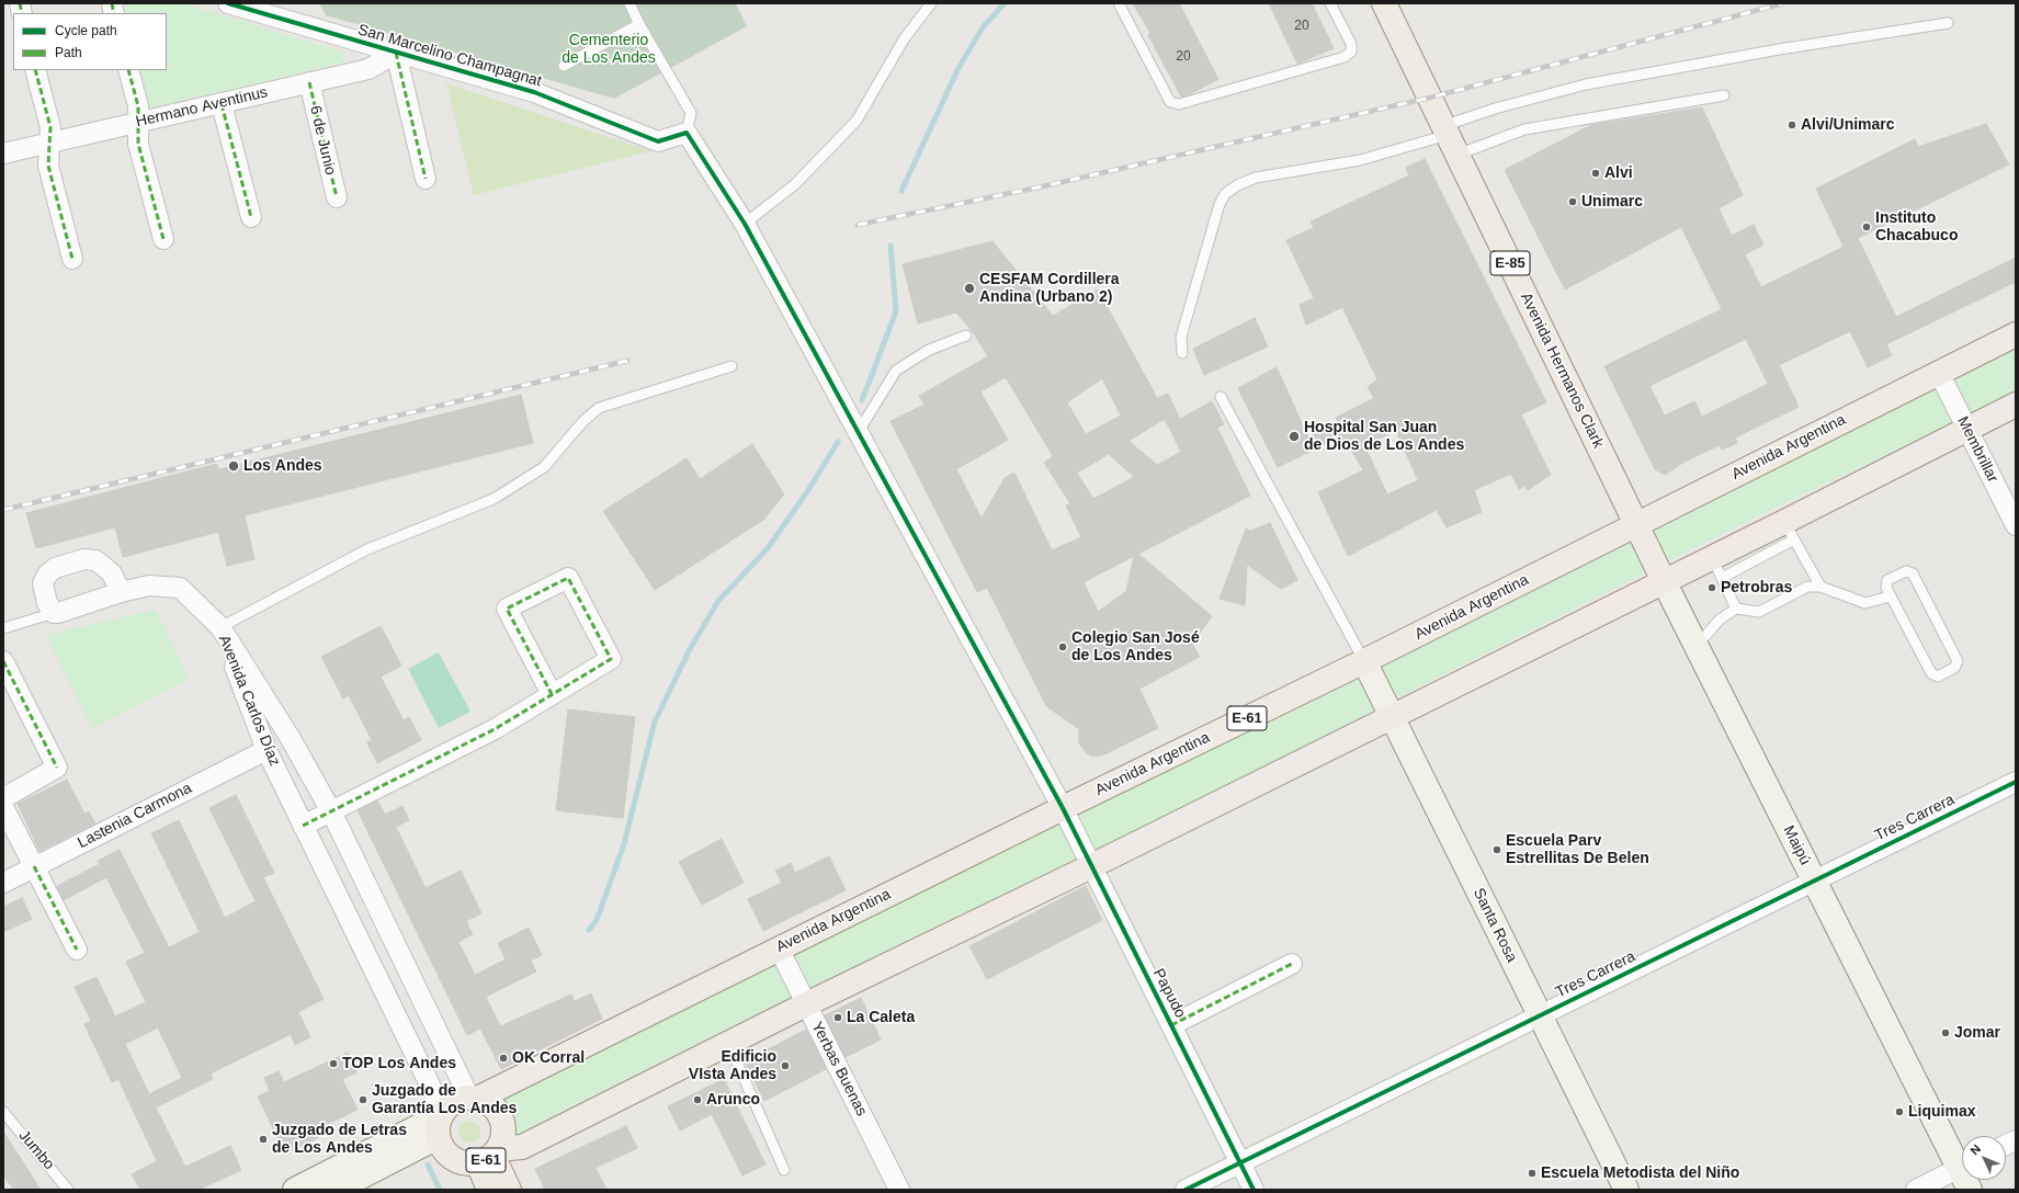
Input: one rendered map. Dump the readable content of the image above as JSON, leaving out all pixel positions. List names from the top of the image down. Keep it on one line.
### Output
{"streets":{"main road":["E-85","Avenida Hermanos Clark","Avenida Argentina","E-61","Maipú","Santa Rosa"],"street":["San Marcelino Champagnat","Hermano Aventinus","6 de Junio","Membrillar","Avenida Carlos Díaz","Lastenia Carmona","Tres Carrera","Papudo","Yerbas Buenas"],"lane":["Jumbo"]},"crossings":[["San Marcelino Champagnat","Hermano Aventinus"],["San Marcelino Champagnat","Papudo"],["Hermano Aventinus","6 de Junio"],["Avenida Hermanos Clark","Avenida Argentina"],["Avenida Hermanos Clark","Maipú"],["Avenida Argentina","Membrillar"],["Avenida Argentina","Avenida Carlos Díaz"],["Avenida Argentina","E-61"],["Avenida Argentina","Maipú"],["Avenida Argentina","Santa Rosa"],["Avenida Argentina","Papudo"],["Avenida Argentina","Yerbas Buenas"],["Membrillar","E-61"],["Avenida Carlos Díaz","E-61"],["Avenida Carlos Díaz","Lastenia Carmona"],["E-61","Maipú"],["E-61","Santa Rosa"],["E-61","Papudo"],["E-61","Yerbas Buenas"],["Tres Carrera","Maipú"],["Tres Carrera","Santa Rosa"],["Tres Carrera","Papudo"]],"parks":["Cementerio de Los Andes"],"places":["Alvi/Unimarc","Alvi","Unimarc","Instituto Chacabuco","CESFAM Cordillera Andina (Urbano 2)","Hospital San Juan de Dios de Los Andes","Los Andes","Petrobras","Colegio San José de Los Andes","Escuela Parv Estrellitas De Belen","La Caleta","Jomar","OK Corral","TOP Los Andes","Edificio VIsta Andes","Juzgado de Garantía Los Andes","Arunco","Liquimax","Juzgado de Letras de Los Andes","Escuela Metodista del Niño"],"house_numbers":["20","20"],"legend":["Cycle path","Path"],"north":"top left"}
